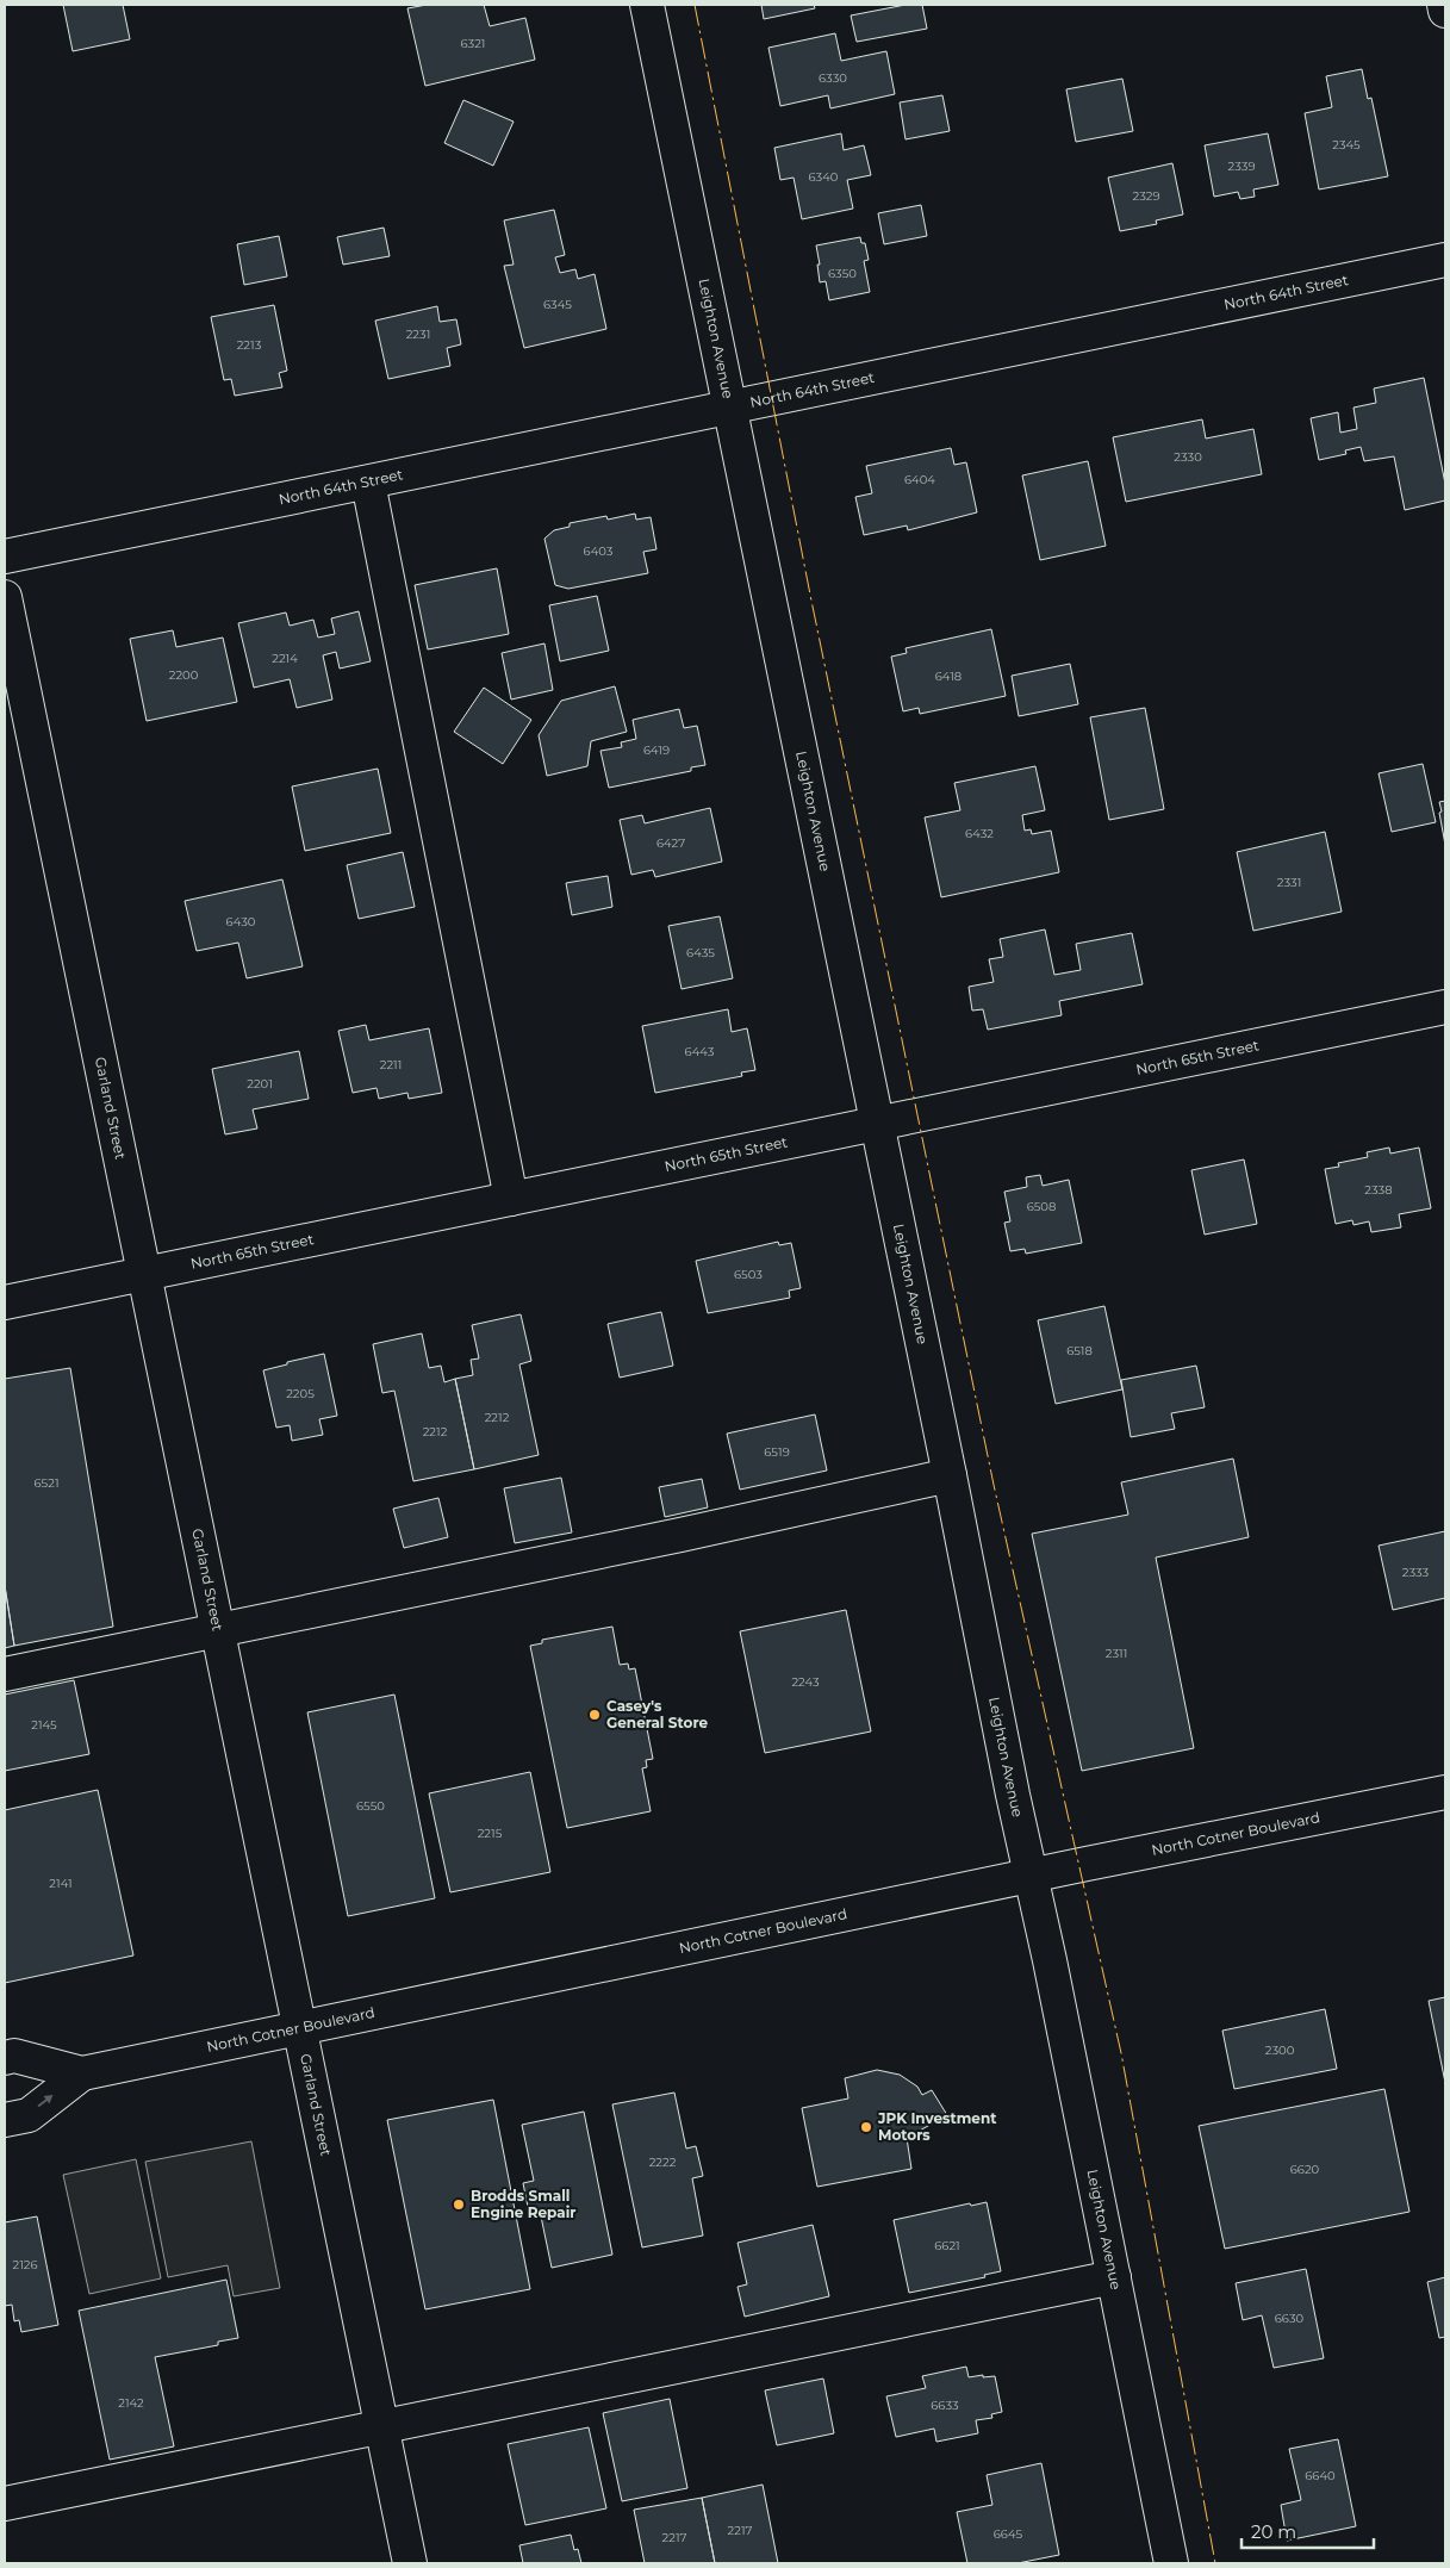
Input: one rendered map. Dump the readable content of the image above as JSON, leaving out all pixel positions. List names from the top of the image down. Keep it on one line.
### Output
{"streets":{"street":["North 64th Street","Leighton Avenue","North 65th Street","Garland Street","North Cotner Boulevard"]},"crossings":[["North 64th Street","Leighton Avenue"],["Leighton Avenue","North 65th Street"],["Leighton Avenue","North Cotner Boulevard"],["North 65th Street","Garland Street"],["Garland Street","North Cotner Boulevard"]],"places":["Casey's General Store","JPK Investment Motors","Brodds Small Engine Repair"],"house_numbers":["6321","6330","2345","2339","6340","2329","6350","6345","2231","2213","2330","6404","6403","2214","2200","6418","6419","6432","6427","2331","6430","6435","6443","2211","2201","2338","6508","6503","6518","2205","2212","2212","6519","6521","2333","2311","2243","2145","6550","2215","2141","2300","2222","6620","6621","2126","6630","2142","6633","6640","2217","6645","2217"],"scale_bar":"20 m"}
